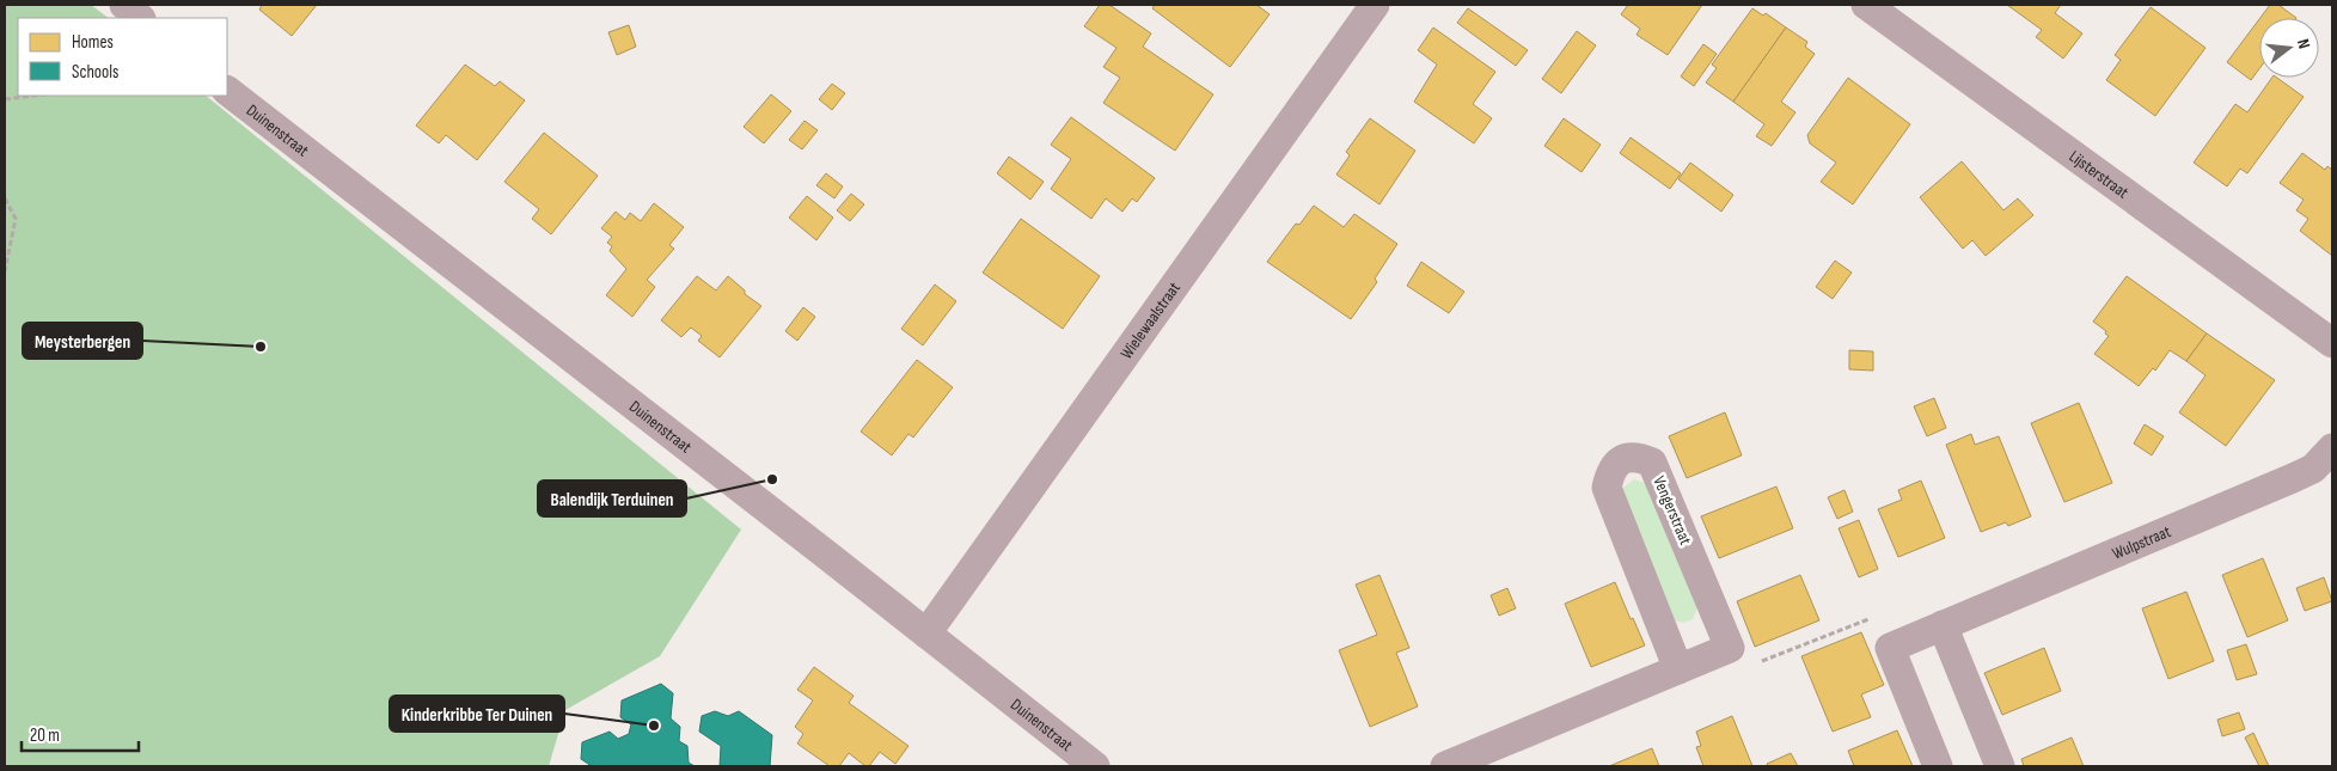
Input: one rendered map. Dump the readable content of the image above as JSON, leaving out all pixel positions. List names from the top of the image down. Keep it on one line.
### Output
{"streets":{"street":["Duinenstraat","Lijsterstraat","Wielewaalstraat","Vengerstraat","Wulpstraat"]},"crossings":[["Duinenstraat","Wielewaalstraat"]],"places":["Meysterbergen","Balendijk Terduinen","Kinderkribbe Ter Duinen"],"legend":["Homes","Schools"],"scale_bar":"20 m","north":"right"}
